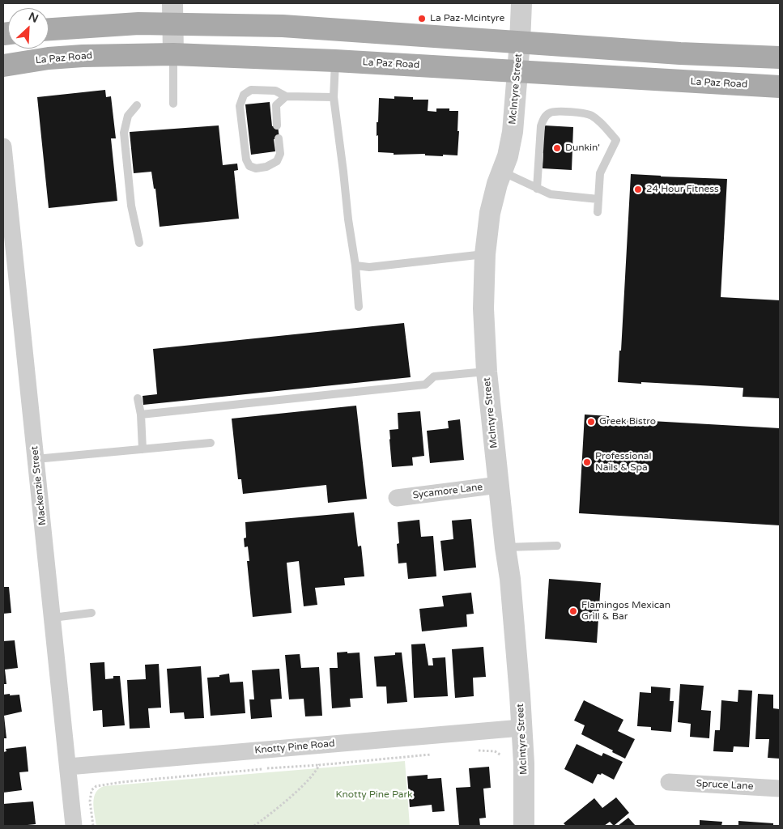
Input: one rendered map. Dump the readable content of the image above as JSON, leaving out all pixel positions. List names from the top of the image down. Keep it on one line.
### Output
{"streets":{"main road":["La Paz Road"],"street":["McIntyre Street","Mackenzie Street","Sycamore Lane","Knotty Pine Road","Spruce Lane"]},"crossings":[["La Paz Road","McIntyre Street"],["McIntyre Street","Sycamore Lane"],["McIntyre Street","Knotty Pine Road"],["Mackenzie Street","Knotty Pine Road"]],"parks":["Knotty Pine Park"],"places":["La Paz-Mcintyre","Dunkin'","24 Hour Fitness","Greek Bistro","Professional Nails & Spa","Flamingos Mexican Grill & Bar"],"north":"top right"}
